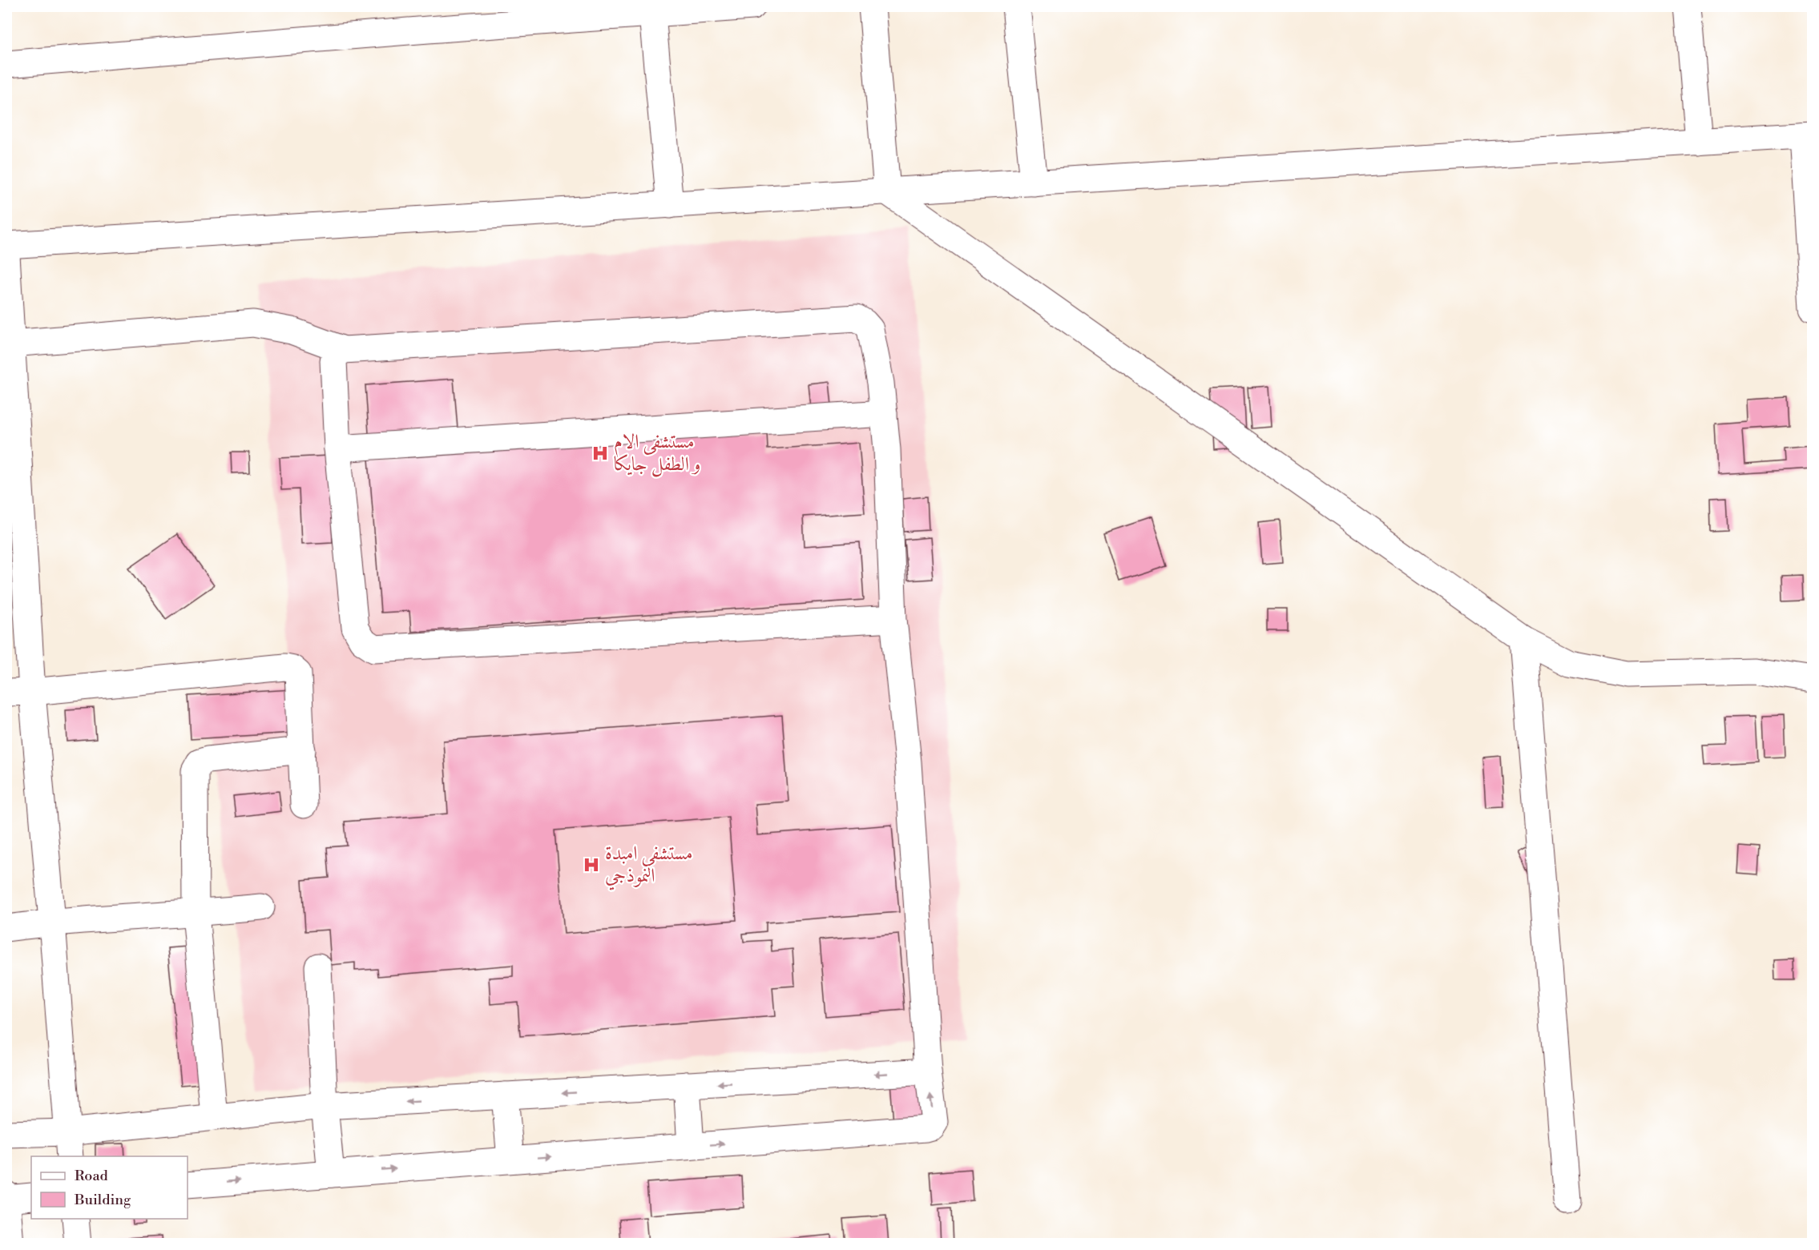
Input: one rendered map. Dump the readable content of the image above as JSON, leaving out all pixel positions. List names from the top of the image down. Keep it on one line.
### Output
{"places":{"hospital":["مستشفى الام و الطفل جايكا","مستشفى امبدة النموذجي"]},"legend":["Road","Building"]}
